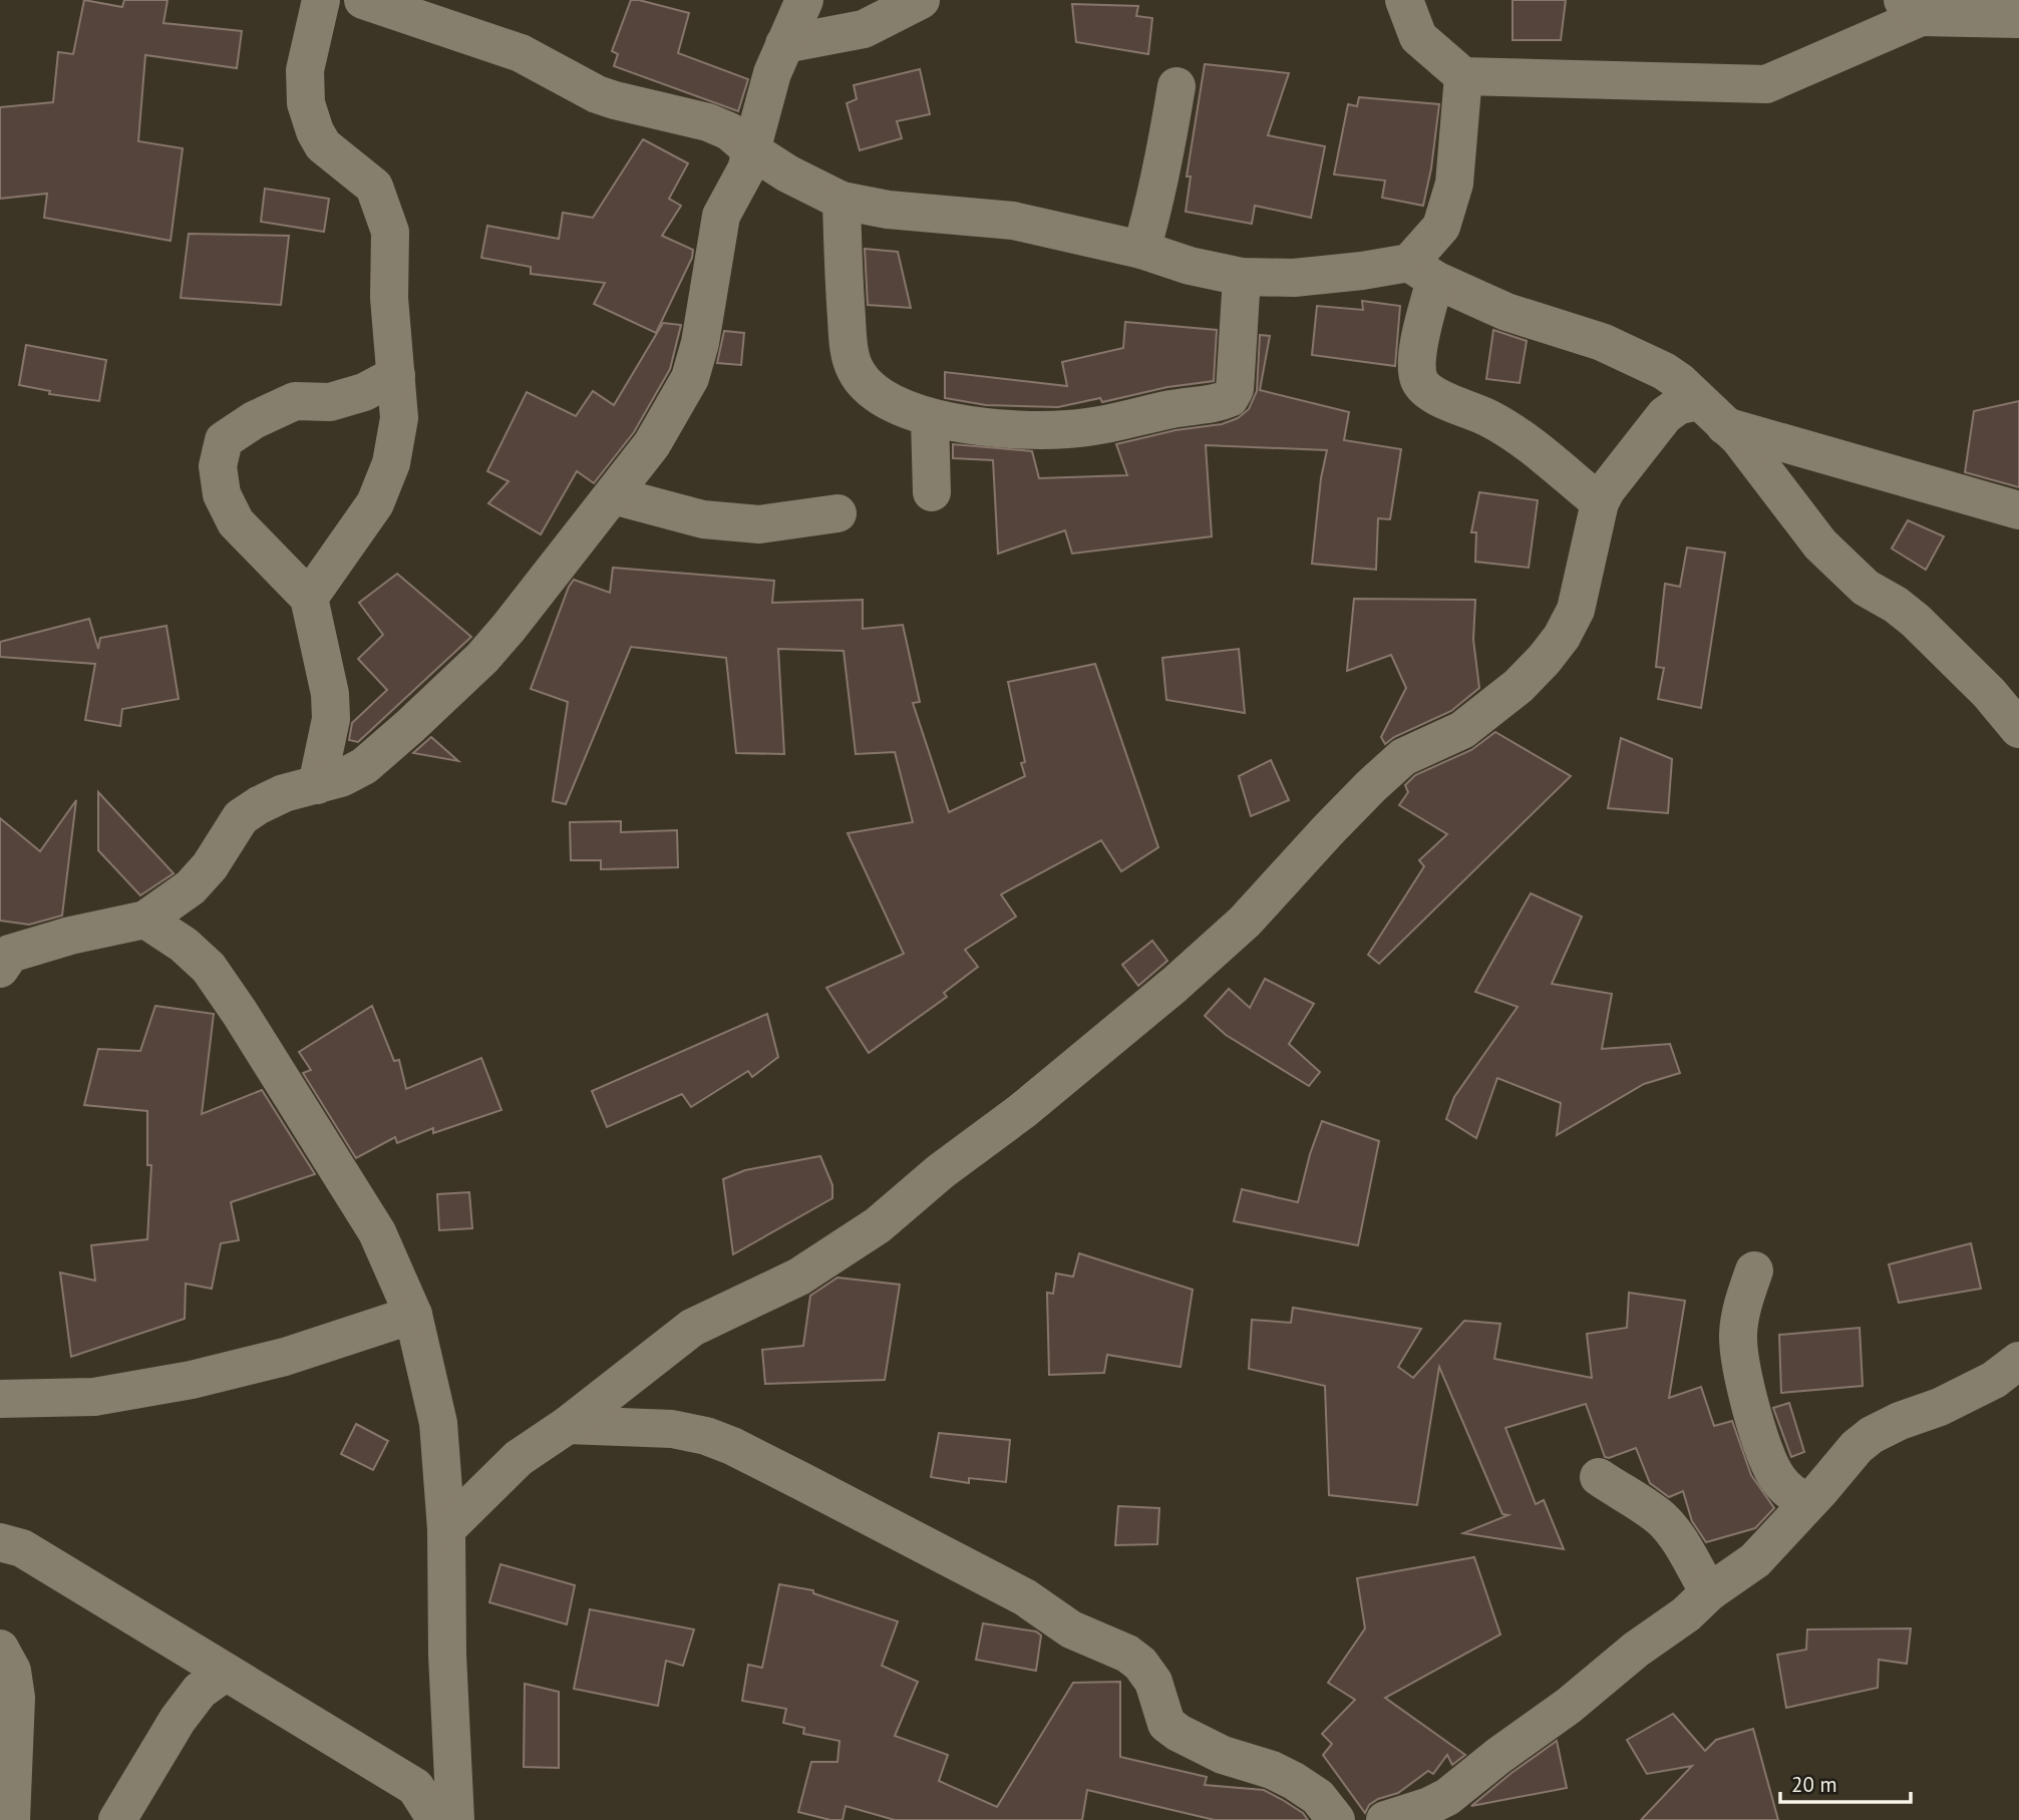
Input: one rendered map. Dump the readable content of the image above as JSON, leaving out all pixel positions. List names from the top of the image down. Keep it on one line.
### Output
{"scale_bar":"20 m"}
